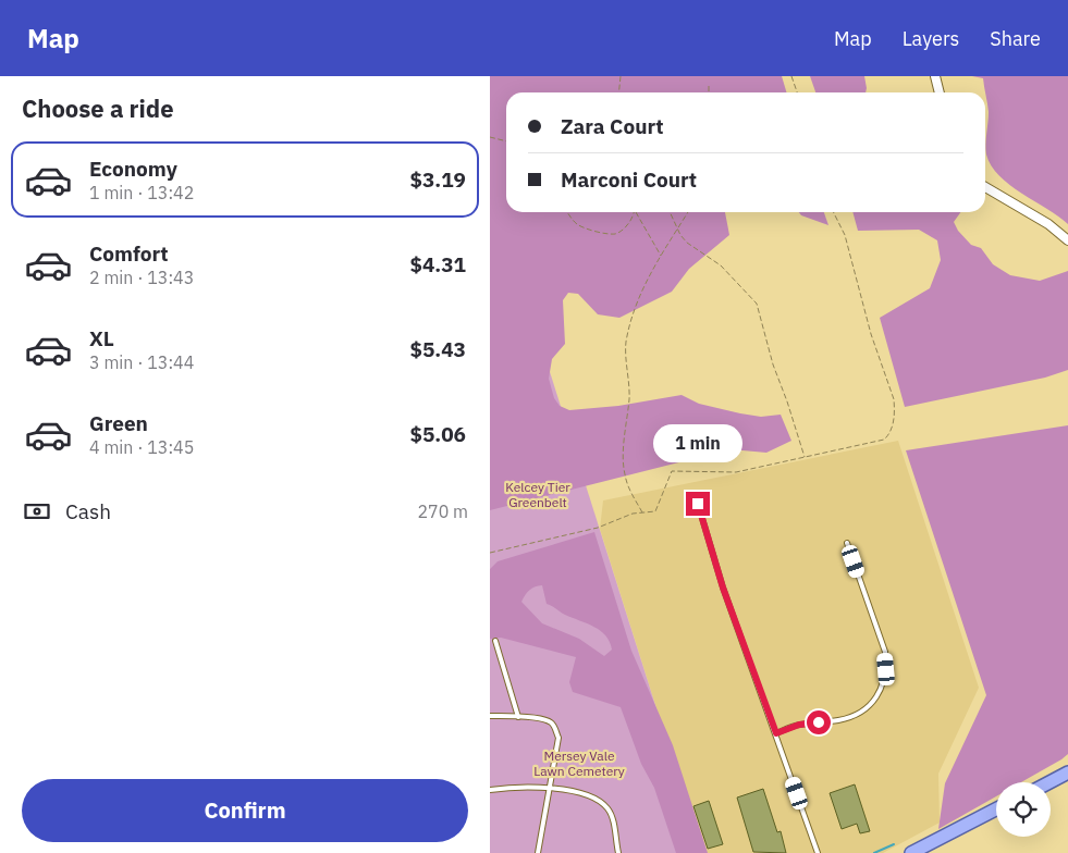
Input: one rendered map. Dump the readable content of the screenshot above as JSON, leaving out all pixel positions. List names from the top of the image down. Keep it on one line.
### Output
{"parks":["Kelcey Tier Greenbelt","Mersey Vale Lawn Cemetery"],"page":{"header":"Map","nav":["Map","Layers","Share"],"heading":"Choose a ride","banner":["Zara Court","Marconi Court"],"list":[{"name":"Economy","note":"1 min · 13:42","value":"$3.19"},{"name":"Comfort","note":"2 min · 13:43","value":"$4.31"},{"name":"XL","note":"3 min · 13:44","value":"$5.43"},{"name":"Green","note":"4 min · 13:45","value":"$5.06"}],"bubble":"1 min","pay":["Cash","270 m"],"buttons":"Confirm"}}
